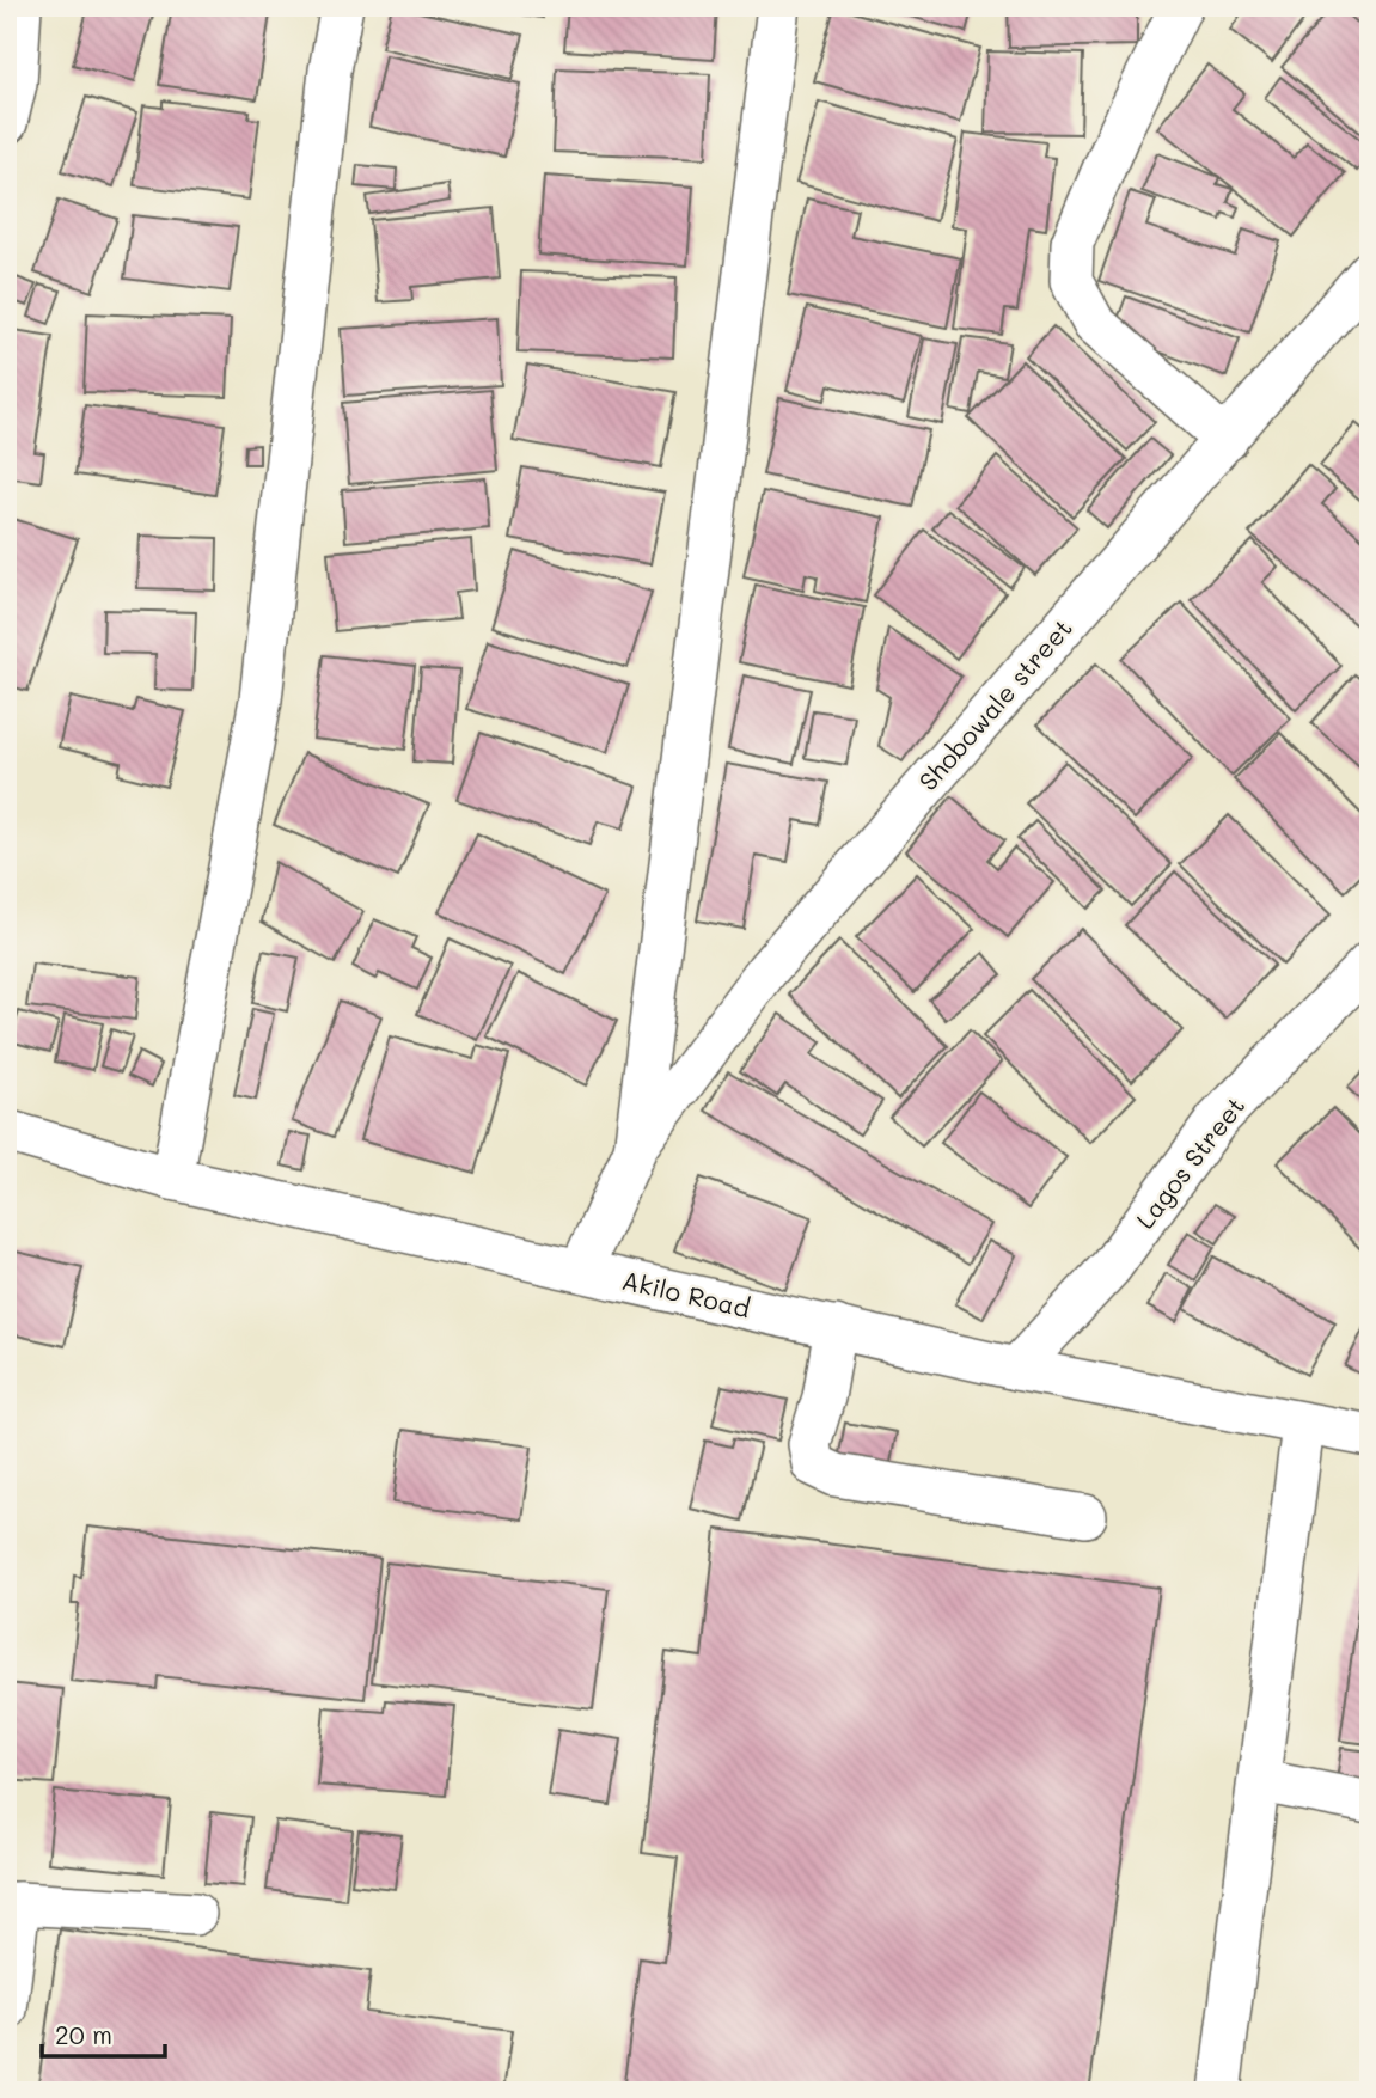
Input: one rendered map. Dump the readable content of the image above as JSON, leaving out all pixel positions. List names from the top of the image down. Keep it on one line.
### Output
{"streets":{"street":["Shobowale street","Lagos Street","Akilo Road"]},"crossings":[["Lagos Street","Akilo Road"]],"scale_bar":"20 m"}
